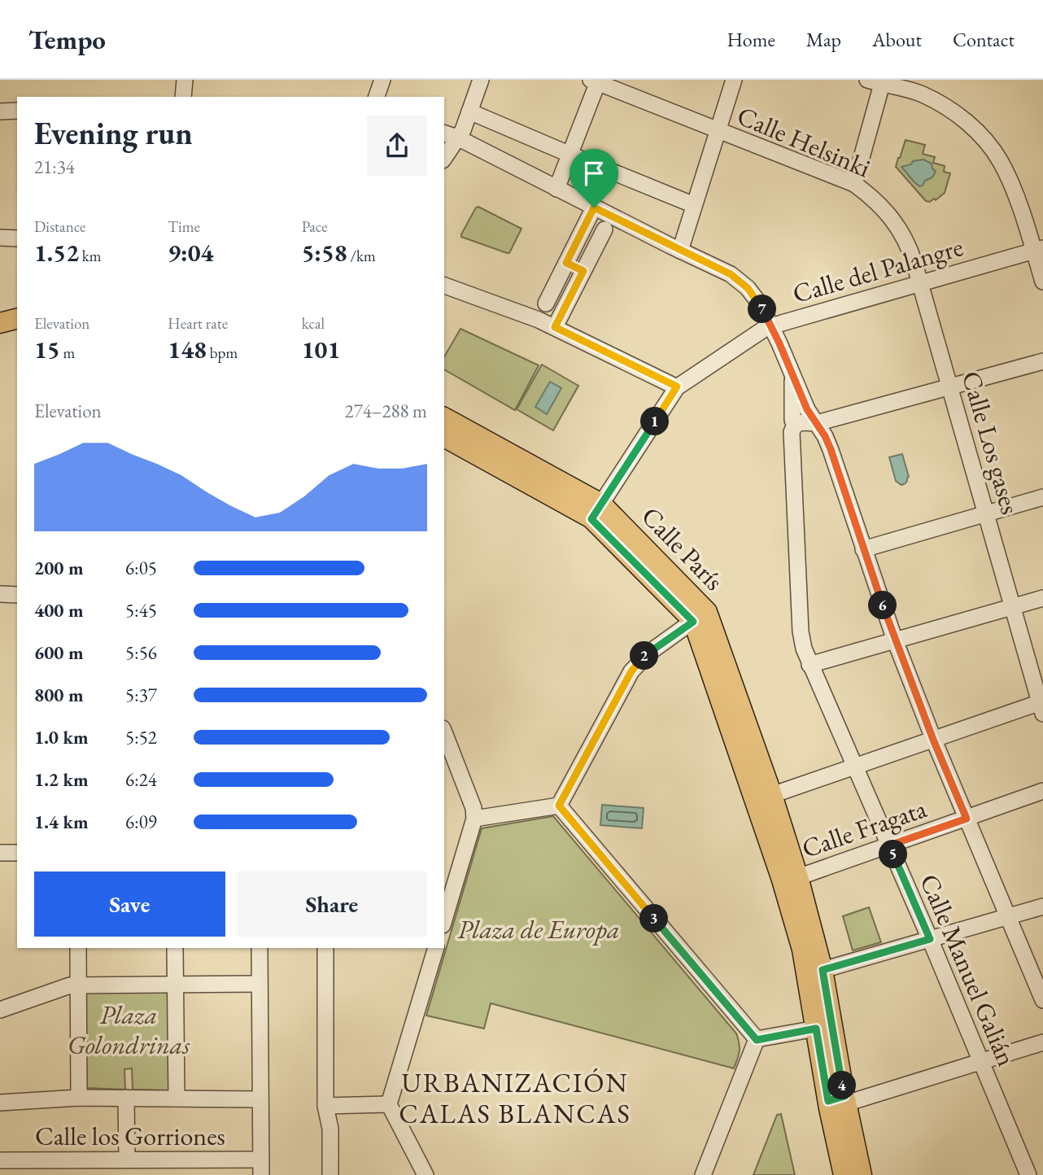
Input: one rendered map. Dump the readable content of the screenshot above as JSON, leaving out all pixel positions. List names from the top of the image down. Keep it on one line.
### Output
{"streets":{"main road":["Calle París"],"street":["Calle Helsinki","Calle del Palangre","Calle Los gases","Calle Fragata","Calle Manuel Galián","Calle los Gorriones"]},"crossings":[["Calle Helsinki","Calle del Palangre"],["Calle Helsinki","Calle Los gases"],["Calle del Palangre","Calle Los gases"],["Calle del Palangre","Calle París"],["Calle París","Calle Fragata"],["Calle Fragata","Calle Manuel Galián"]],"districts":["URBANIZACIÓN CALAS BLANCAS"],"parks":["Plaza de Europa","Plaza Golondrinas"],"page":{"header":"Tempo","nav":["Home","Map","About","Contact"],"heading":["Evening run","21:34"],"stats":[["Distance","1.52 km"],["Time","9:04"],["Pace","5:58 /km"],["Elevation","15 m"],["Heart rate","148 bpm"],["kcal","101"]],"pins":["7","1","6","2","5","3","4"],"chart":["Elevation","274–288 m"],"list":[{"name":"200 m","note":"6:05"},{"name":"400 m","note":"5:45"},{"name":"600 m","note":"5:56"},{"name":"800 m","note":"5:37"},{"name":"1.0 km","note":"5:52"},{"name":"1.2 km","note":"6:24"},{"name":"1.4 km","note":"6:09"}],"buttons":["Save","Share"]}}
